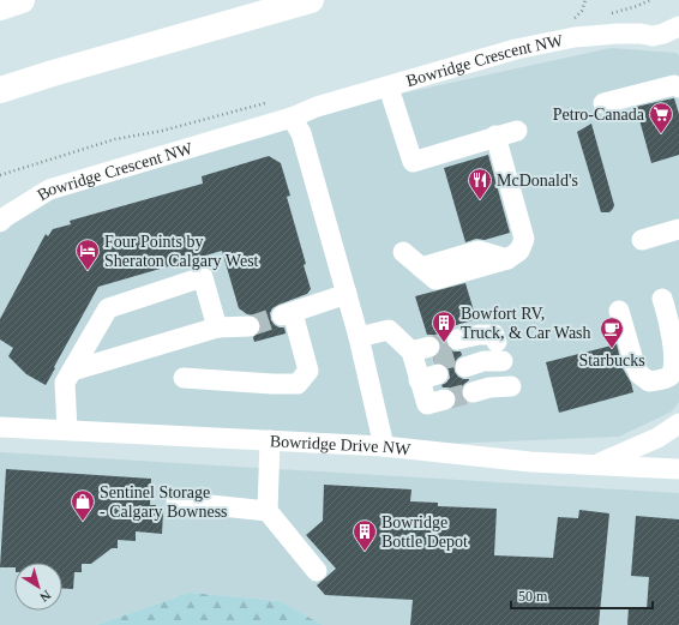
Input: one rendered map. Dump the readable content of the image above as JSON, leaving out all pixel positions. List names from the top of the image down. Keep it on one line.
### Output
{"streets":{"street":["Bowridge Crescent NW","Bowridge Drive NW"]},"places":{"supermarket":["Petro-Canada"],"restaurant":["McDonald's"],"hotel":["Four Points by Sheraton Calgary West"],"building":["Bowfort RV, Truck, & Car Wash","Bowridge Bottle Depot"],"cafe":["Starbucks"],"shop":["Sentinel Storage - Calgary Bowness"]},"scale_bar":"50 m","north":"bottom right"}
